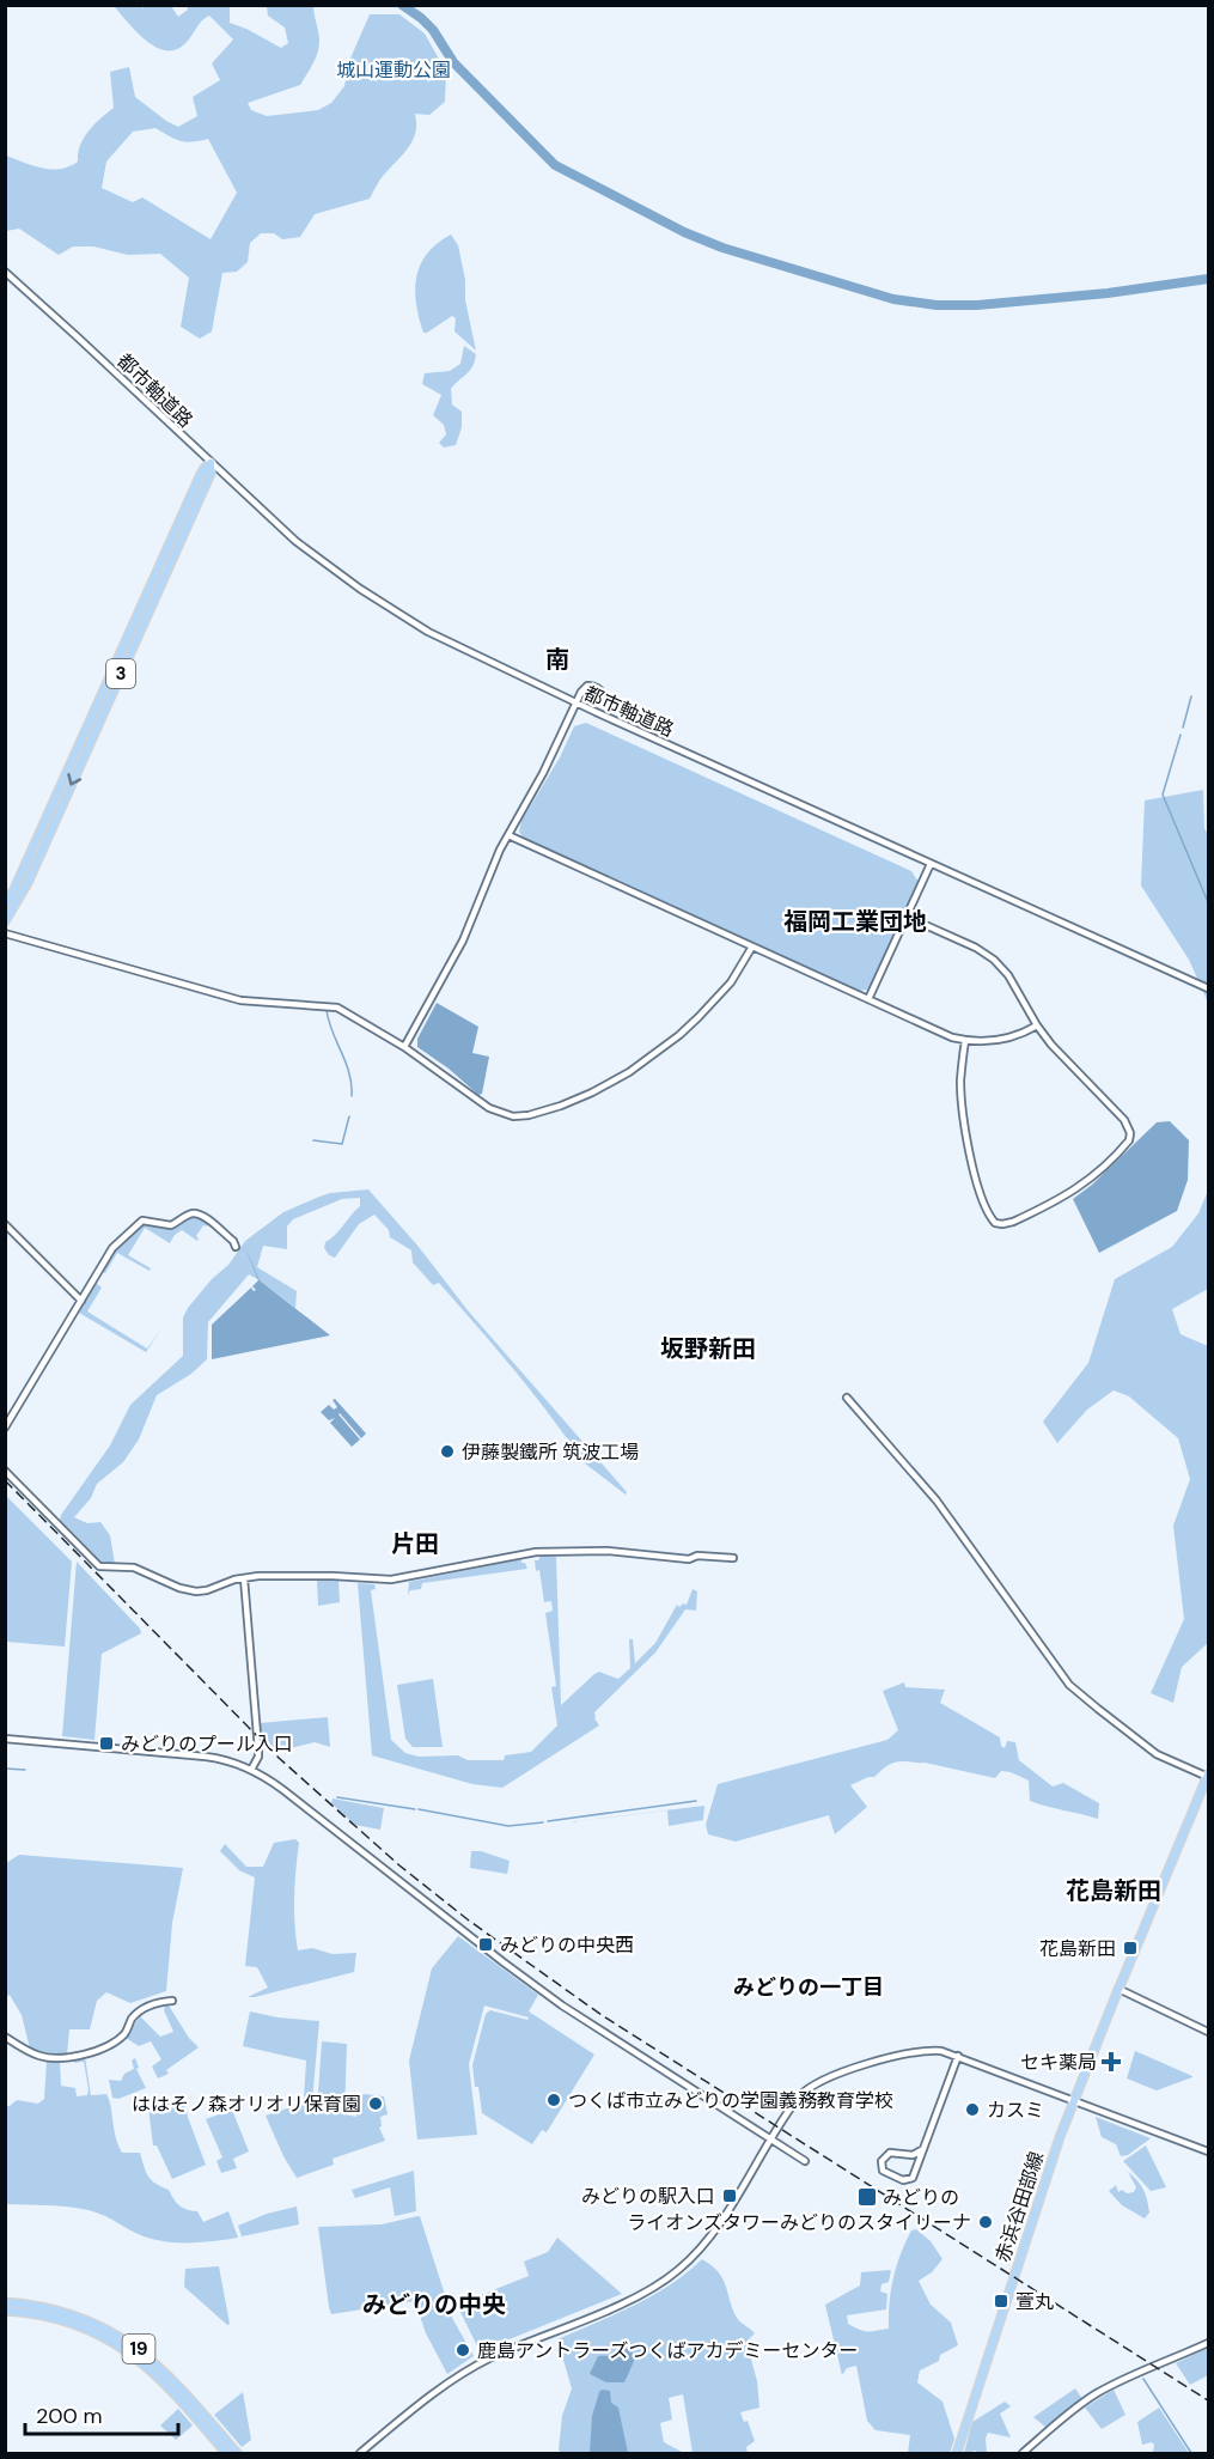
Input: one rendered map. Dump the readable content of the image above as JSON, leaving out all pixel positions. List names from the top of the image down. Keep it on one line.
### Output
{"streets":{"main road":["3","赤浜谷田部線","19"],"street":["都市軸道路"]},"crossings":[["都市軸道路","3"]],"districts":["南","福岡工業団地","坂野新田","片田","花島新田","みどりの一丁目","みどりの中央"],"parks":["城山運動公園"],"places":{"other":["伊藤製鐵所 筑波工場","つくば市立みどりの学園義務教育学校","ははそノ森オリオリ保育園","カスミ","ライオンズタワーみどりのスタイリーナ","鹿島アントラーズつくばアカデミーセンター"],"transit":["みどりのプール入口","みどりの中央西","花島新田","みどりの駅入口","みどりの","萱丸"],"health":["セキ薬局"]},"scale_bar":"200 m"}
